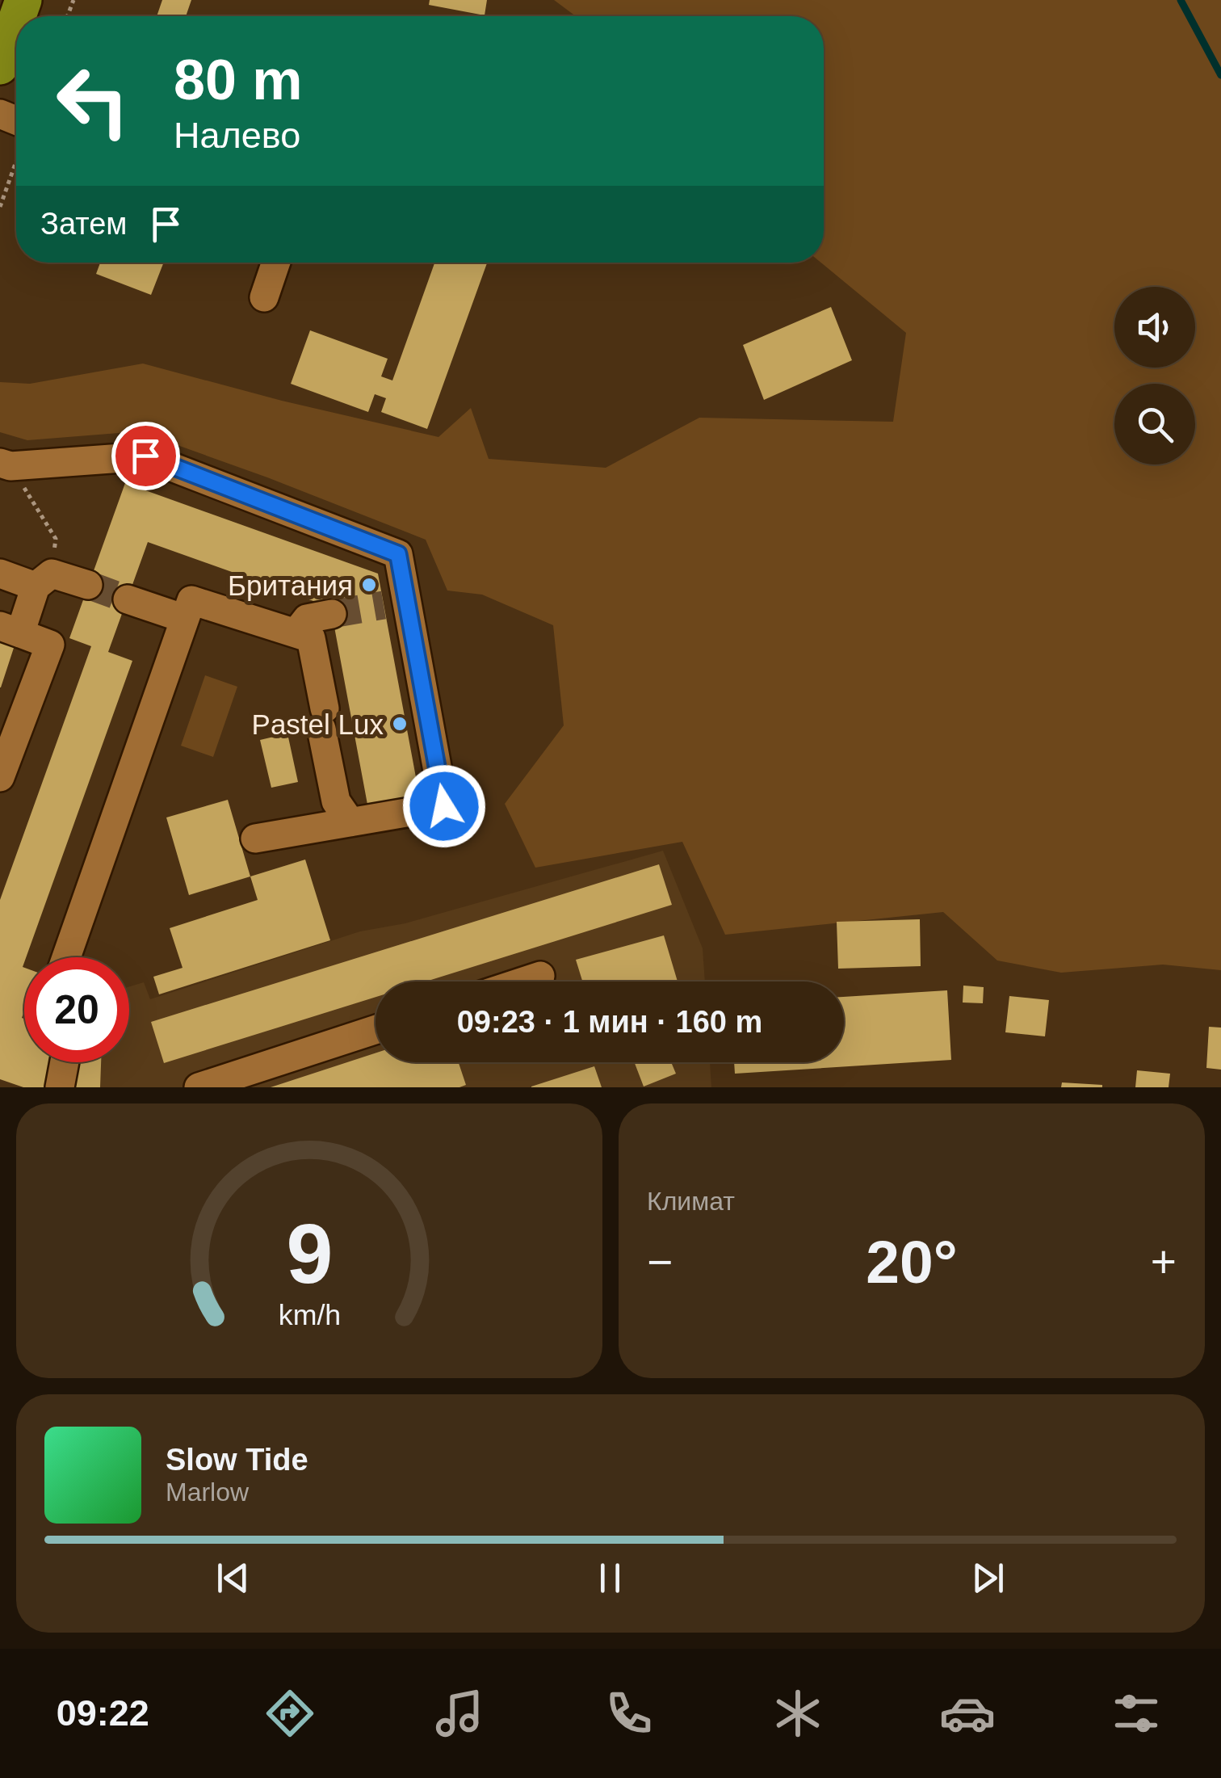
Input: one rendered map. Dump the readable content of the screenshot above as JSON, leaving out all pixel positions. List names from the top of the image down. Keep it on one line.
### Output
{"places":["Британия","Pastel Lux"],"page":{"turn":["80 m","Налево"],"then":"Затем","limit":"20","trip":"09:23 · 1 мин · 160 m","tile":"Климат","heat":["−","20°","+"],"song":["Slow Tide","Marlow"],"tabs":"09:22","gauge":["9","km/h"]}}
